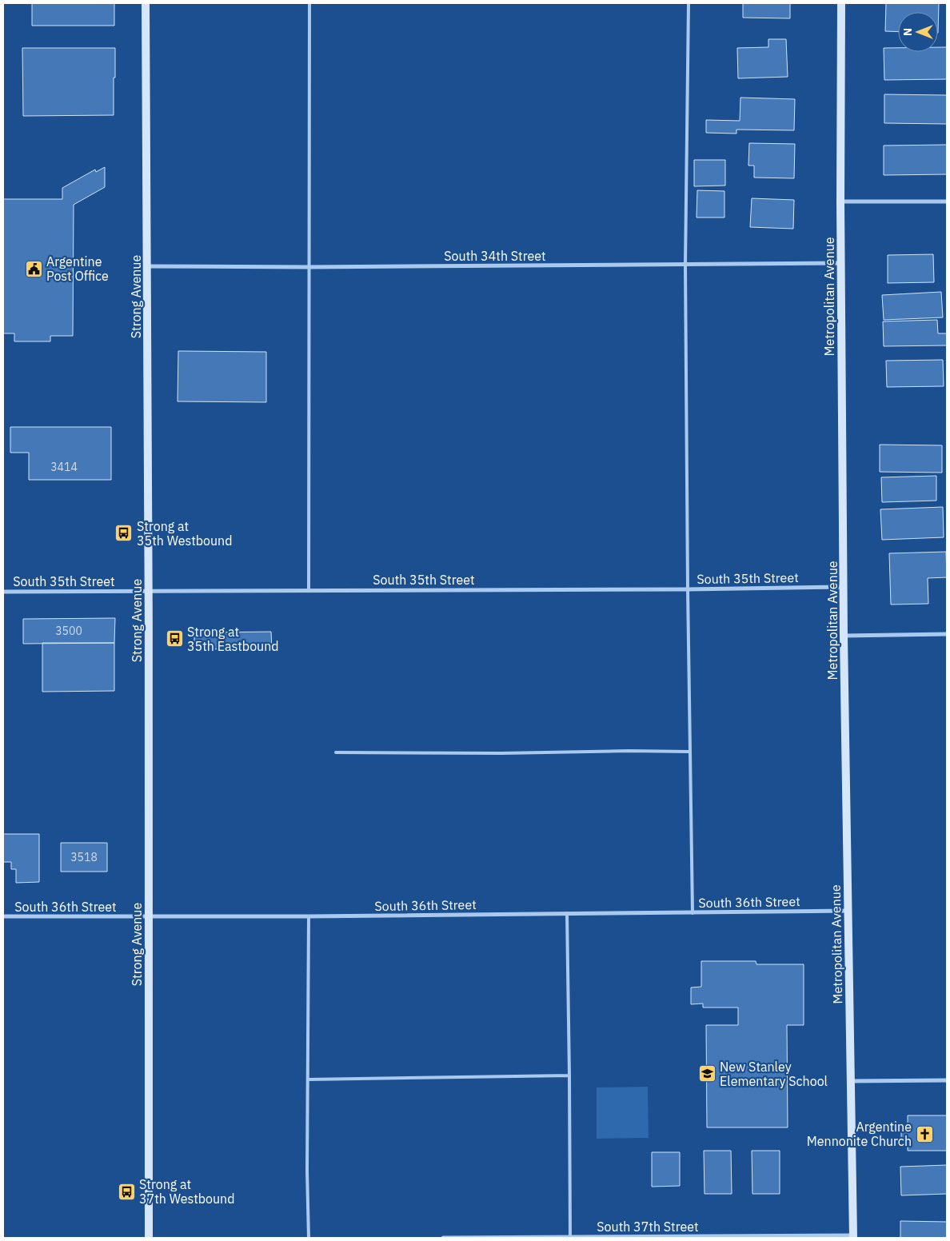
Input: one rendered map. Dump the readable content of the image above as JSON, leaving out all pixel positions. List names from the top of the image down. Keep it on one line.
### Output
{"streets":{"main road":["Strong Avenue","Metropolitan Avenue"],"street":["South 34th Street","South 35th Street","South 36th Street","South 37th Street"]},"crossings":[["South 34th Street","Strong Avenue"],["South 34th Street","Metropolitan Avenue"],["Strong Avenue","South 35th Street"],["Strong Avenue","South 36th Street"],["Metropolitan Avenue","South 35th Street"],["Metropolitan Avenue","South 36th Street"],["Metropolitan Avenue","South 37th Street"]],"places":{"public building":["Argentine Post Office"],"bus stop":["Strong at 35th Westbound","Strong at 35th Eastbound","Strong at 37th Westbound"],"school or university":["New Stanley Elementary School"],"church":["Argentine Mennonite Church"]},"house_numbers":["3414","3500","3518"],"north":"left"}
